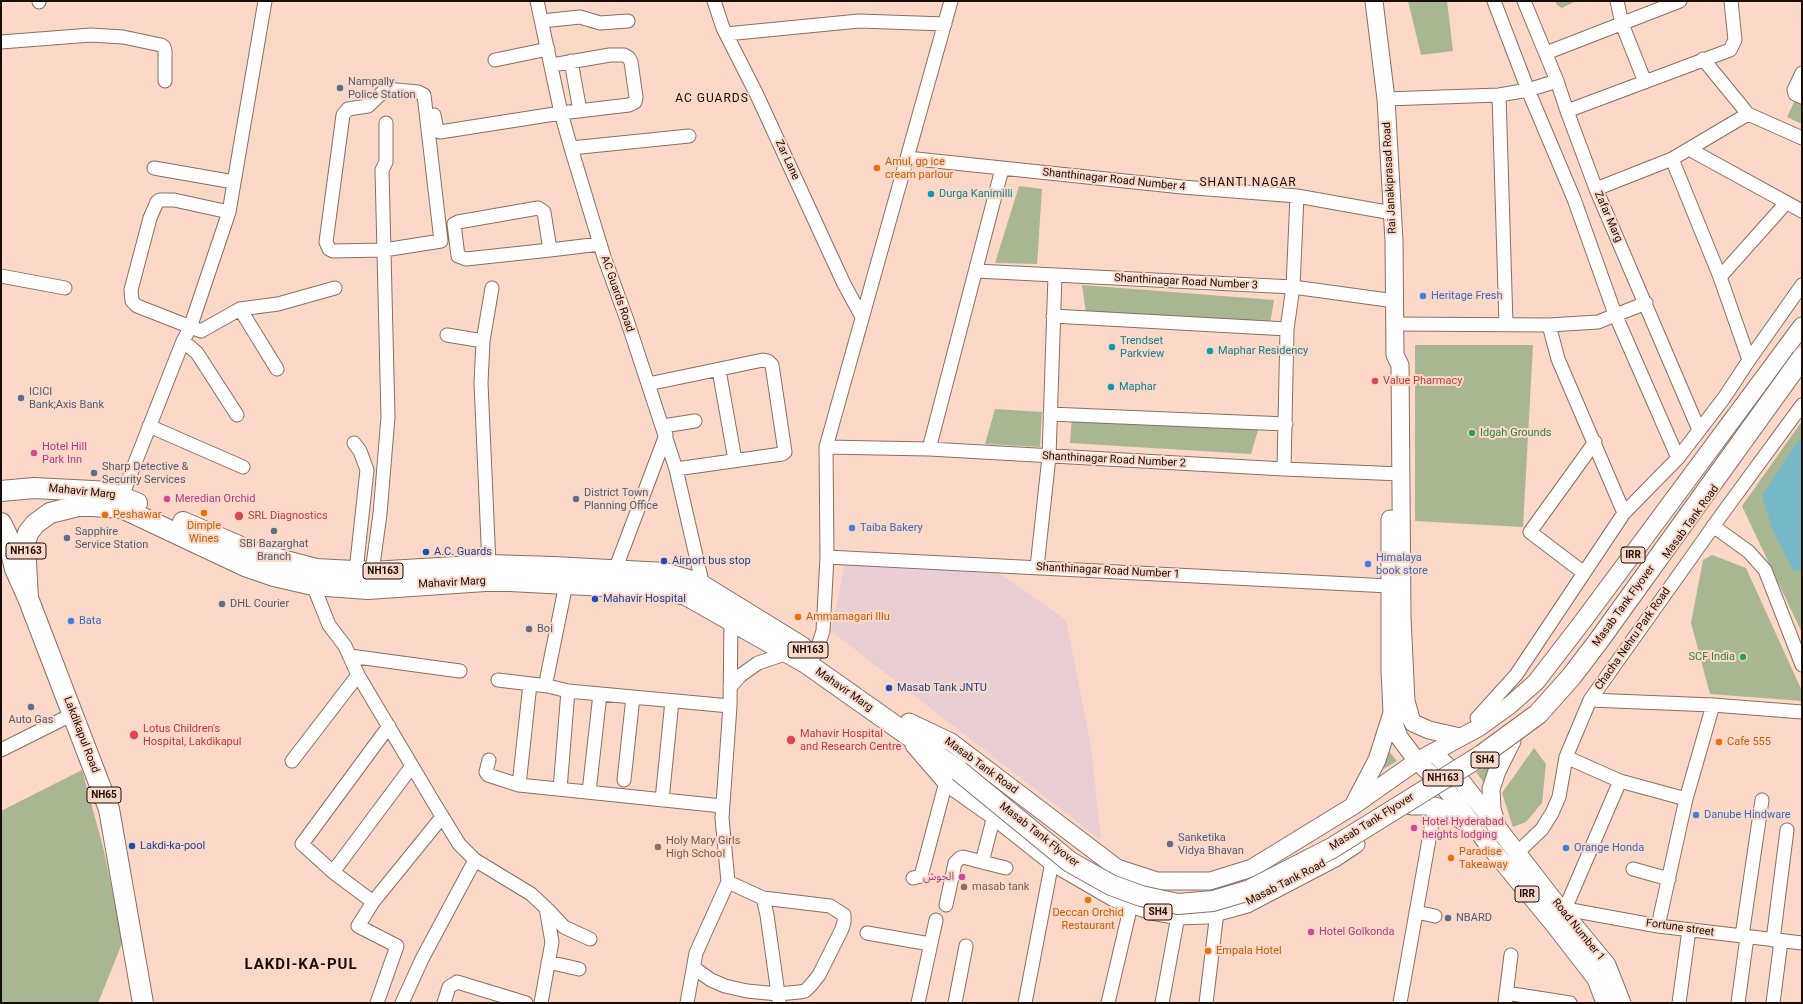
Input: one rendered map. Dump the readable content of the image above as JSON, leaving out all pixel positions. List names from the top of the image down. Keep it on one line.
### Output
{"streets":{"highway":["Mahavir Marg","NH163","Masab Tank Flyover","Lakdikapul Road","NH65"],"main road":["Rai Janakiprasad Road","Masab Tank Road","IRR","SH4","Road Number 1"],"street":["Zar Lane","Shanthinagar Road Number 4","Zafar Marg","Shanthinagar Road Number 3","AC Guards Road","Shanthinagar Road Number 2","Shanthinagar Road Number 1","Chacha Nehru Park Road","Fortune street"]},"crossings":[["Rai Janakiprasad Road","Shanthinagar Road Number 4"],["Rai Janakiprasad Road","Shanthinagar Road Number 3"],["Rai Janakiprasad Road","Shanthinagar Road Number 2"],["AC Guards Road","Mahavir Marg"],["Mahavir Marg","Masab Tank Road"],["Mahavir Marg","Masab Tank Flyover"],["Mahavir Marg","Lakdikapul Road"],["Masab Tank Road","IRR"],["Masab Tank Road","Masab Tank Flyover"],["Masab Tank Road","Road Number 1"],["IRR","Road Number 1"],["Fortune street","Road Number 1"]],"districts":["AC GUARDS","SHANTI NAGAR","LAKDI-KA-PUL"],"places":["Nampally Police Station","Amul, gp ice cream parlour","Durga Kanimilli","Heritage Fresh","Trendset Parkview","Maphar Residency","Value Pharmacy","Maphar","ICICI Bank;Axis Bank","Idgah Grounds","Hotel Hill Park Inn","Sharp Detective & Security Services","Meredian Orchid","District Town Planning Office","Dimple Wines","Peshawar","SRL Diagnostics","Taiba Bakery","SBI Bazarghat Branch","Sapphire Service Station","A.C. Guards","Airport bus stop","Himalaya book store","Mahavir Hospital","DHL Courier","Ammamagari Illu","Bata","Boi","SCF India","Masab Tank JNTU","Auto Gas","Lotus Children's Hospital, Lakdikapul","Mahavir Hospital and Research Centre","Cafe 555","Danube Hindware","Hotel Hyderabad heights lodging","Sanketika Vidya Bhavan","Lakdi-ka-pool","Holy Mary Girls High School","Orange Honda","Paradise Takeaway","الحوش","masab tank","Deccan Orchid Restaurant","NBARD","Hotel Golkonda","Empala Hotel"]}
